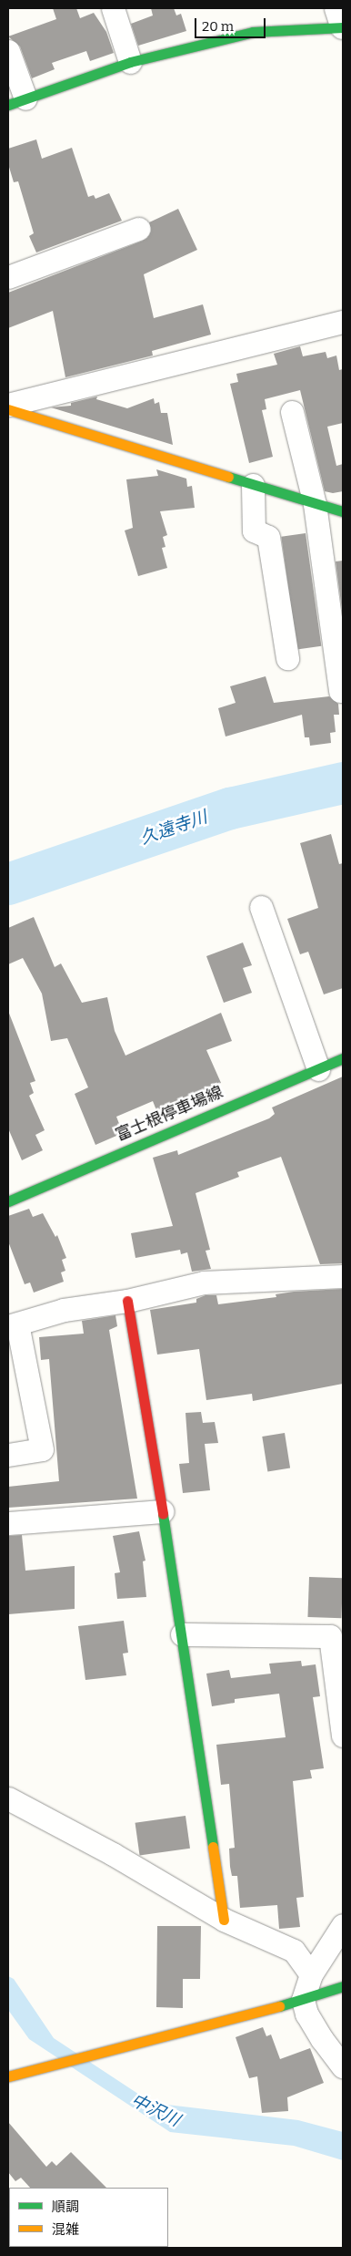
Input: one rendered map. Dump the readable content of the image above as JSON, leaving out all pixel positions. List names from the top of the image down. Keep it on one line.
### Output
{"streets":{"street":["富士根停車場線"]},"water":["久遠寺川","中沢川"],"legend":["順調","混雑"],"scale_bar":"20 m"}
